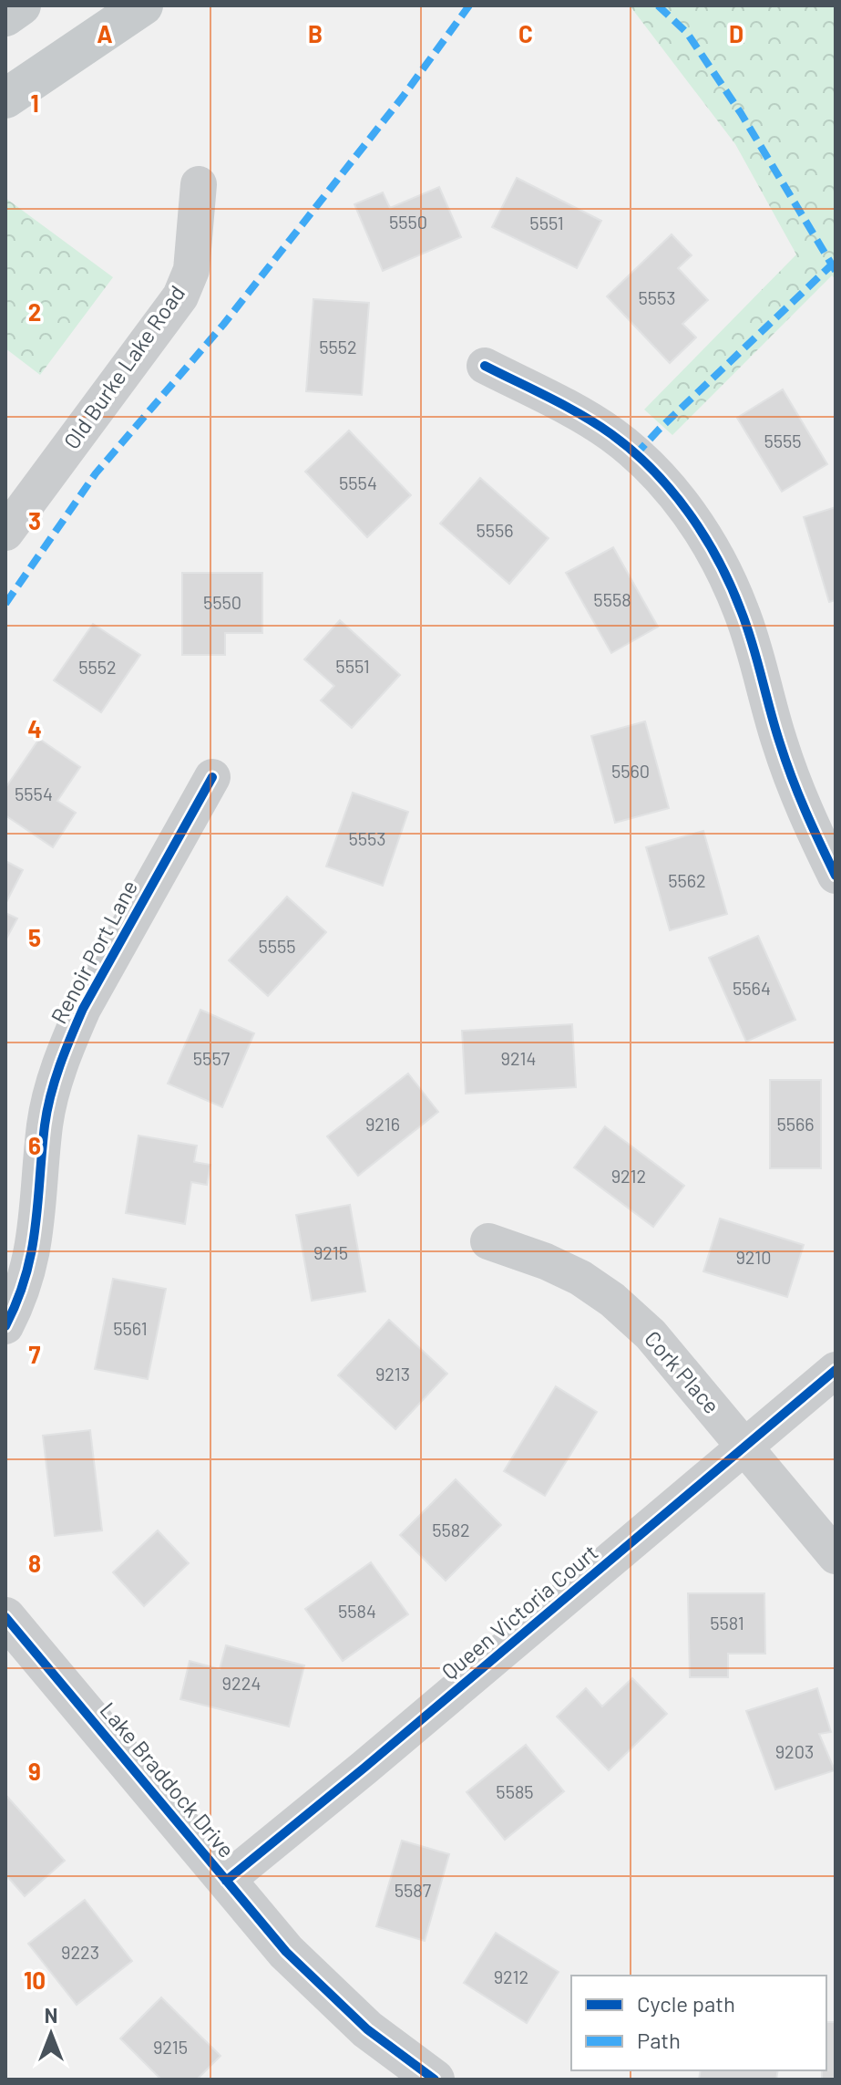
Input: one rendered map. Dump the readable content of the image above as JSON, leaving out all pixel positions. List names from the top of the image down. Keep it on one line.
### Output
{"streets":{"street":["Old Burke Lake Road","Renoir Port Lane","Cork Place","Queen Victoria Court","Lake Braddock Drive"]},"crossings":[["Cork Place","Queen Victoria Court"],["Queen Victoria Court","Lake Braddock Drive"]],"house_numbers":["5550","5551","5553","5552","5555","5554","5556","5558","5550","5551","5552","5560","5554","5553","5562","5555","5564","5557","9214","9216","5566","9212","9215","9210","5561","9213","5582","5584","5581","9224","9203","5585","5587","9223","9212","9215"],"legend":["Cycle path","Path"],"north":"top","grid":{"columns":["A","B","C","D"],"rows":["1","2","3","4","5","6","7","8","9","10"]}}
